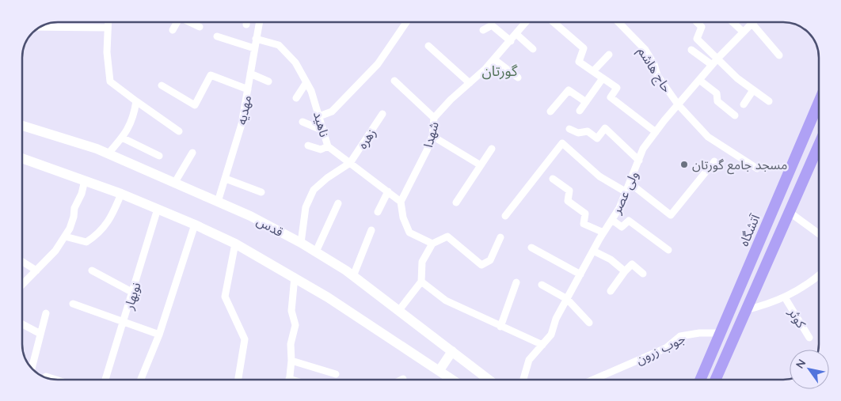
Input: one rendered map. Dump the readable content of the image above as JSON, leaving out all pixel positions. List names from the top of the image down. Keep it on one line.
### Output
{"streets":{"main road":["قدس","آتشگاه"],"street":["حاج هاشم","مهدیه","ناهید","شهدا","زهره","ولی عصر","نوبهار","کوثر","جوب زرون"]},"crossings":[["حاج هاشم","ولی عصر"],["مهدیه","ناهید"],["مهدیه","قدس"],["ناهید","شهدا"],["ناهید","زهره"],["آتشگاه","جوب زرون"]],"districts":["گورتان"],"places":["مسجد جامع گورتان"],"north":"top left"}
